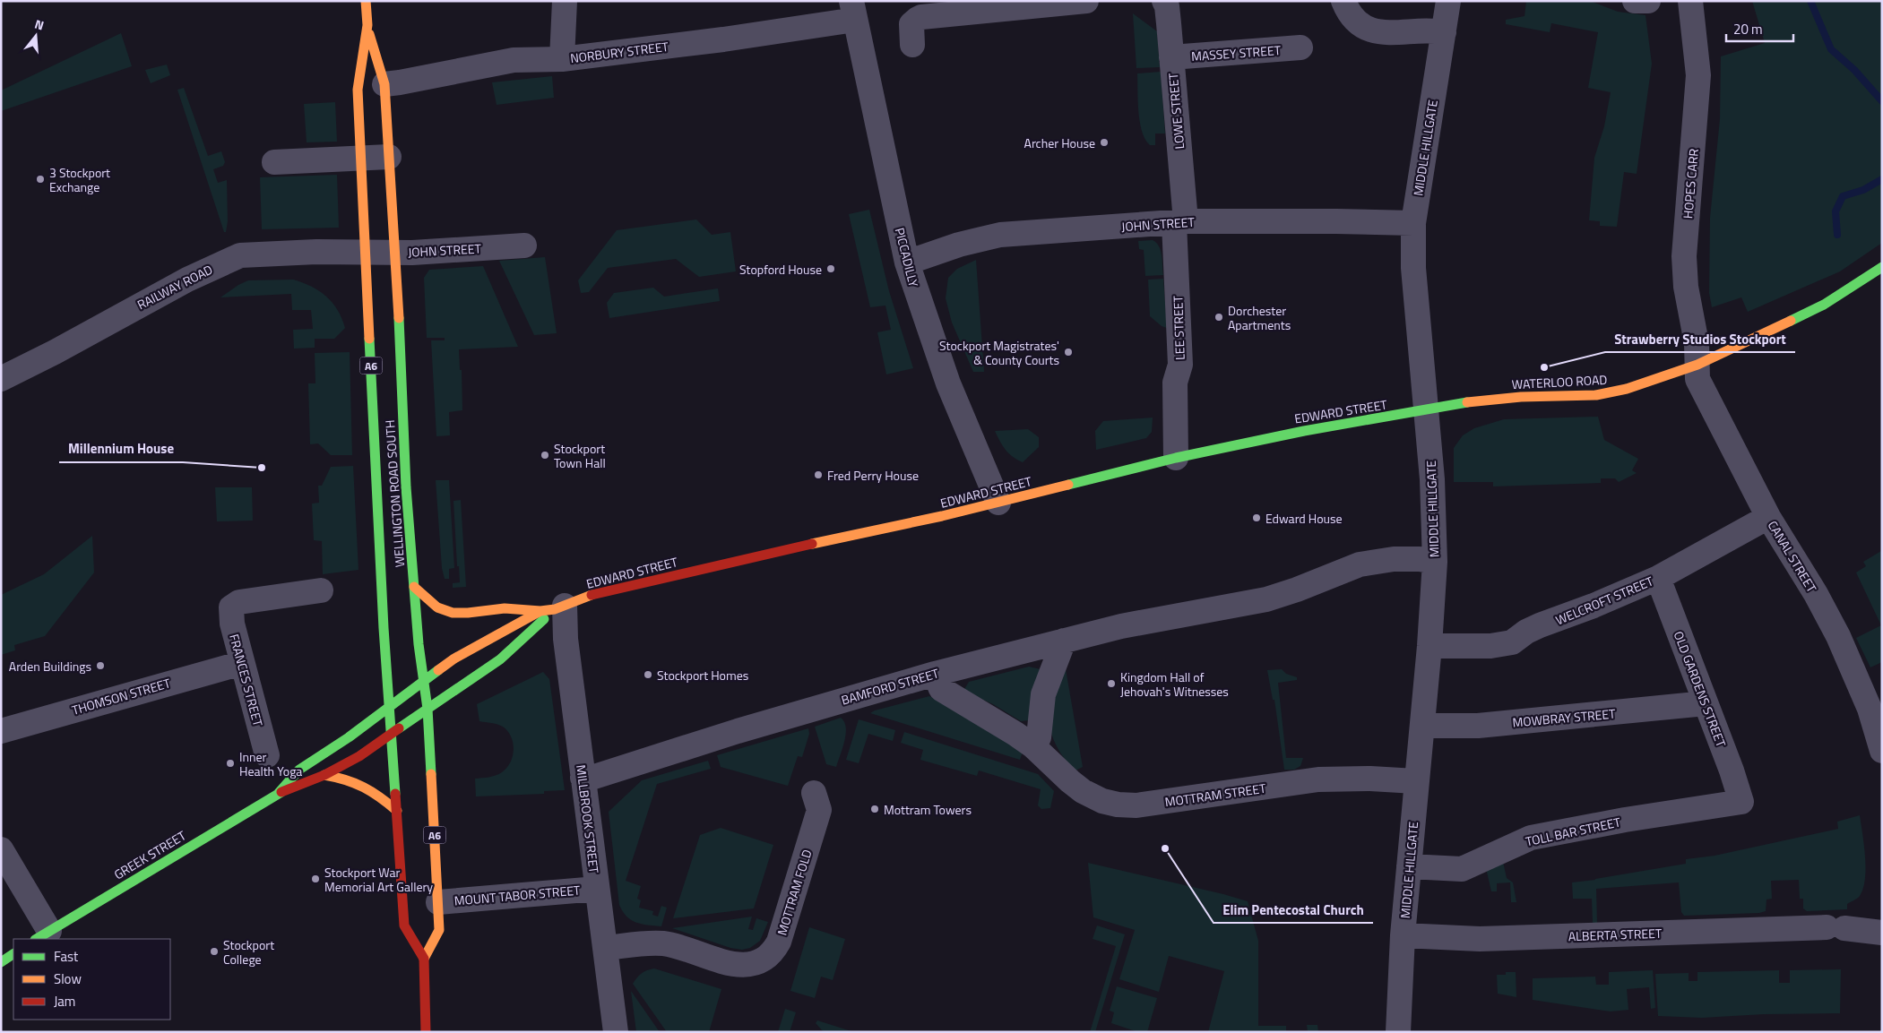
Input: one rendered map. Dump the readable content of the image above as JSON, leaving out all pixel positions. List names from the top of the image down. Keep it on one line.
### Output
{"streets":{"main road":["A6","WATERLOO ROAD","EDWARD STREET","WELLINGTON ROAD SOUTH","GREEK STREET"],"street":["NORBURY STREET","MASSEY STREET","LOWE STREET","MIDDLE HILLGATE","HOPES CARR","JOHN STREET","PICCADILLY","RAILWAY ROAD","LEE STREET","CANAL STREET","WELCROFT STREET","FRANCES STREET","BAMFORD STREET","OLD GARDENS STREET","THOMSON STREET","MOWBRAY STREET","MOTTRAM STREET","MILLBROOK STREET","TOLL BAR STREET","MOTTRAM FOLD","MOUNT TABOR STREET","ALBERTA STREET"]},"crossings":[["NORBURY STREET","PICCADILLY"],["NORBURY STREET","WELLINGTON ROAD SOUTH"],["MASSEY STREET","LOWE STREET"],["LOWE STREET","JOHN STREET"],["LOWE STREET","LEE STREET"],["MIDDLE HILLGATE","JOHN STREET"],["MIDDLE HILLGATE","WATERLOO ROAD"],["MIDDLE HILLGATE","EDWARD STREET"],["MIDDLE HILLGATE","WELCROFT STREET"],["MIDDLE HILLGATE","BAMFORD STREET"],["MIDDLE HILLGATE","MOWBRAY STREET"],["MIDDLE HILLGATE","MOTTRAM STREET"],["MIDDLE HILLGATE","TOLL BAR STREET"],["MIDDLE HILLGATE","ALBERTA STREET"],["HOPES CARR","WATERLOO ROAD"],["HOPES CARR","CANAL STREET"],["JOHN STREET","PICCADILLY"],["JOHN STREET","RAILWAY ROAD"],["JOHN STREET","LEE STREET"],["JOHN STREET","WELLINGTON ROAD SOUTH"],["PICCADILLY","EDWARD STREET"],["RAILWAY ROAD","WELLINGTON ROAD SOUTH"],["LEE STREET","EDWARD STREET"],["WATERLOO ROAD","EDWARD STREET"],["WATERLOO ROAD","CANAL STREET"],["EDWARD STREET","WELLINGTON ROAD SOUTH"],["EDWARD STREET","MILLBROOK STREET"],["EDWARD STREET","GREEK STREET"],["WELLINGTON ROAD SOUTH","GREEK STREET"],["WELLINGTON ROAD SOUTH","MOUNT TABOR STREET"],["CANAL STREET","WELCROFT STREET"],["WELCROFT STREET","OLD GARDENS STREET"],["FRANCES STREET","THOMSON STREET"],["BAMFORD STREET","MOTTRAM STREET"],["BAMFORD STREET","MILLBROOK STREET"],["OLD GARDENS STREET","MOWBRAY STREET"],["OLD GARDENS STREET","TOLL BAR STREET"],["MILLBROOK STREET","MOTTRAM FOLD"],["MILLBROOK STREET","MOUNT TABOR STREET"]],"places":["Archer House","3 Stockport Exchange","Stopford House","Dorchester Apartments","Stockport Magistrates' & County Courts","Strawberry Studios Stockport","Stockport Town Hall","Millennium House","Fred Perry House","Edward House","Arden Buildings","Stockport Homes","Kingdom Hall of Jehovah's Witnesses","Inner Health Yoga","Mottram Towers","Elim Pentecostal Church","Stockport War Memorial Art Gallery","Stockport College"],"legend":["Fast","Slow","Jam"],"scale_bar":"20 m","north":"top"}
